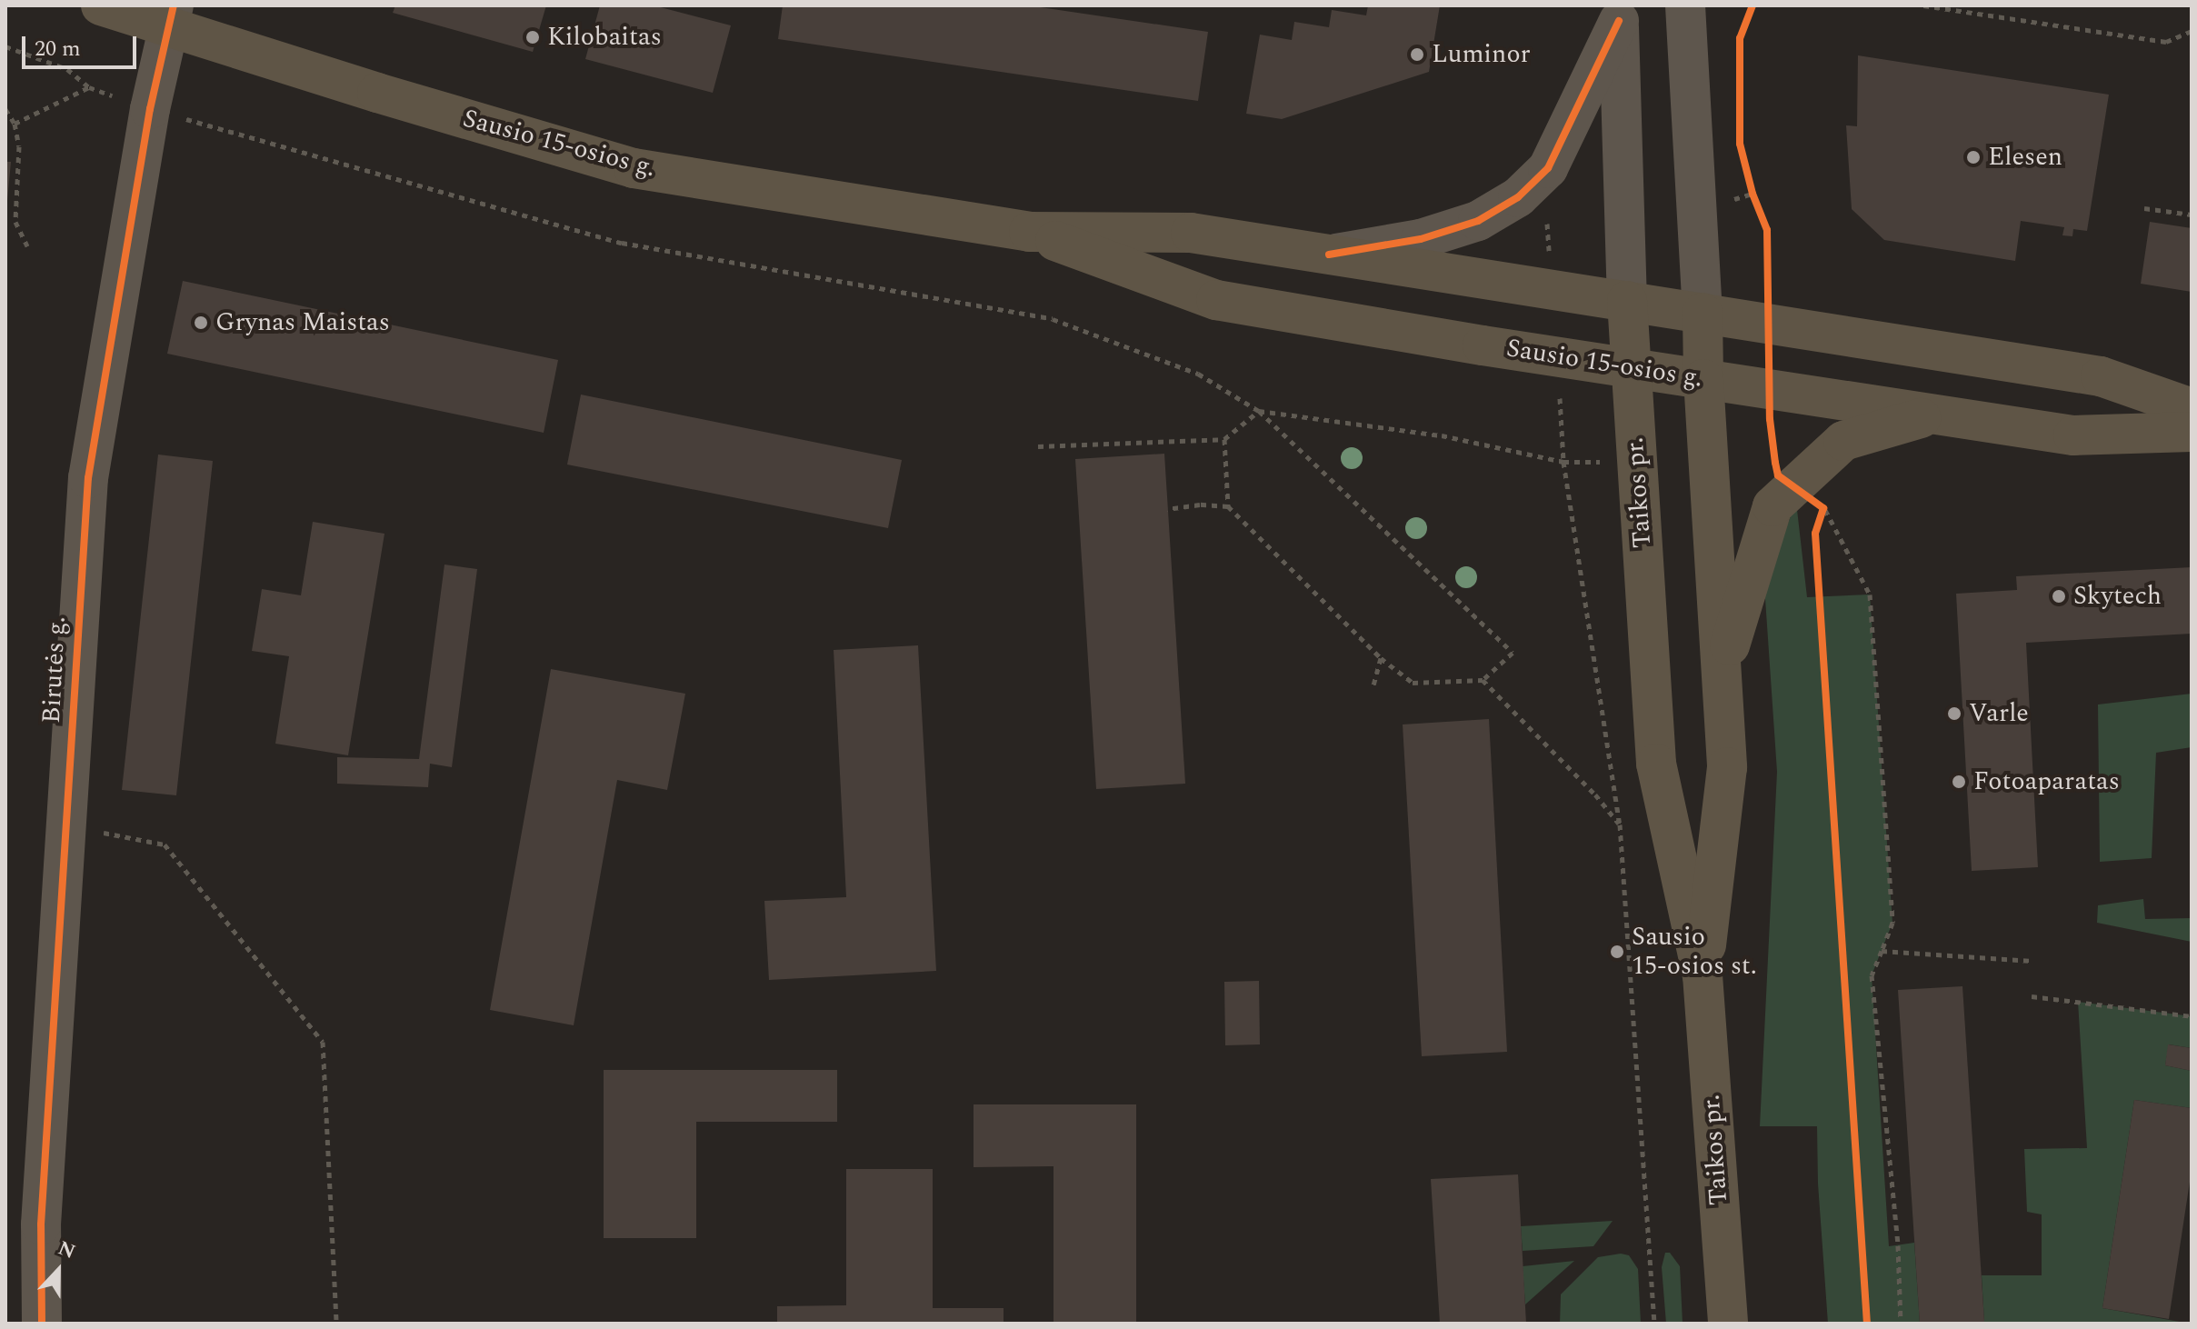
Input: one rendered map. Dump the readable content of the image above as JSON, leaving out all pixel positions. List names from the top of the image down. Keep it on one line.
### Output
{"streets":{"main road":["Sausio 15-osios g.","Taikos pr."],"street":["Birutės g."]},"crossings":[["Sausio 15-osios g.","Taikos pr."],["Sausio 15-osios g.","Birutės g."]],"places":["Kilobaitas","Luminor","Elesen","Grynas Maistas","Skytech","Varle","Fotoaparatas","Sausio 15-osios st."],"scale_bar":"20 m","north":"top"}
